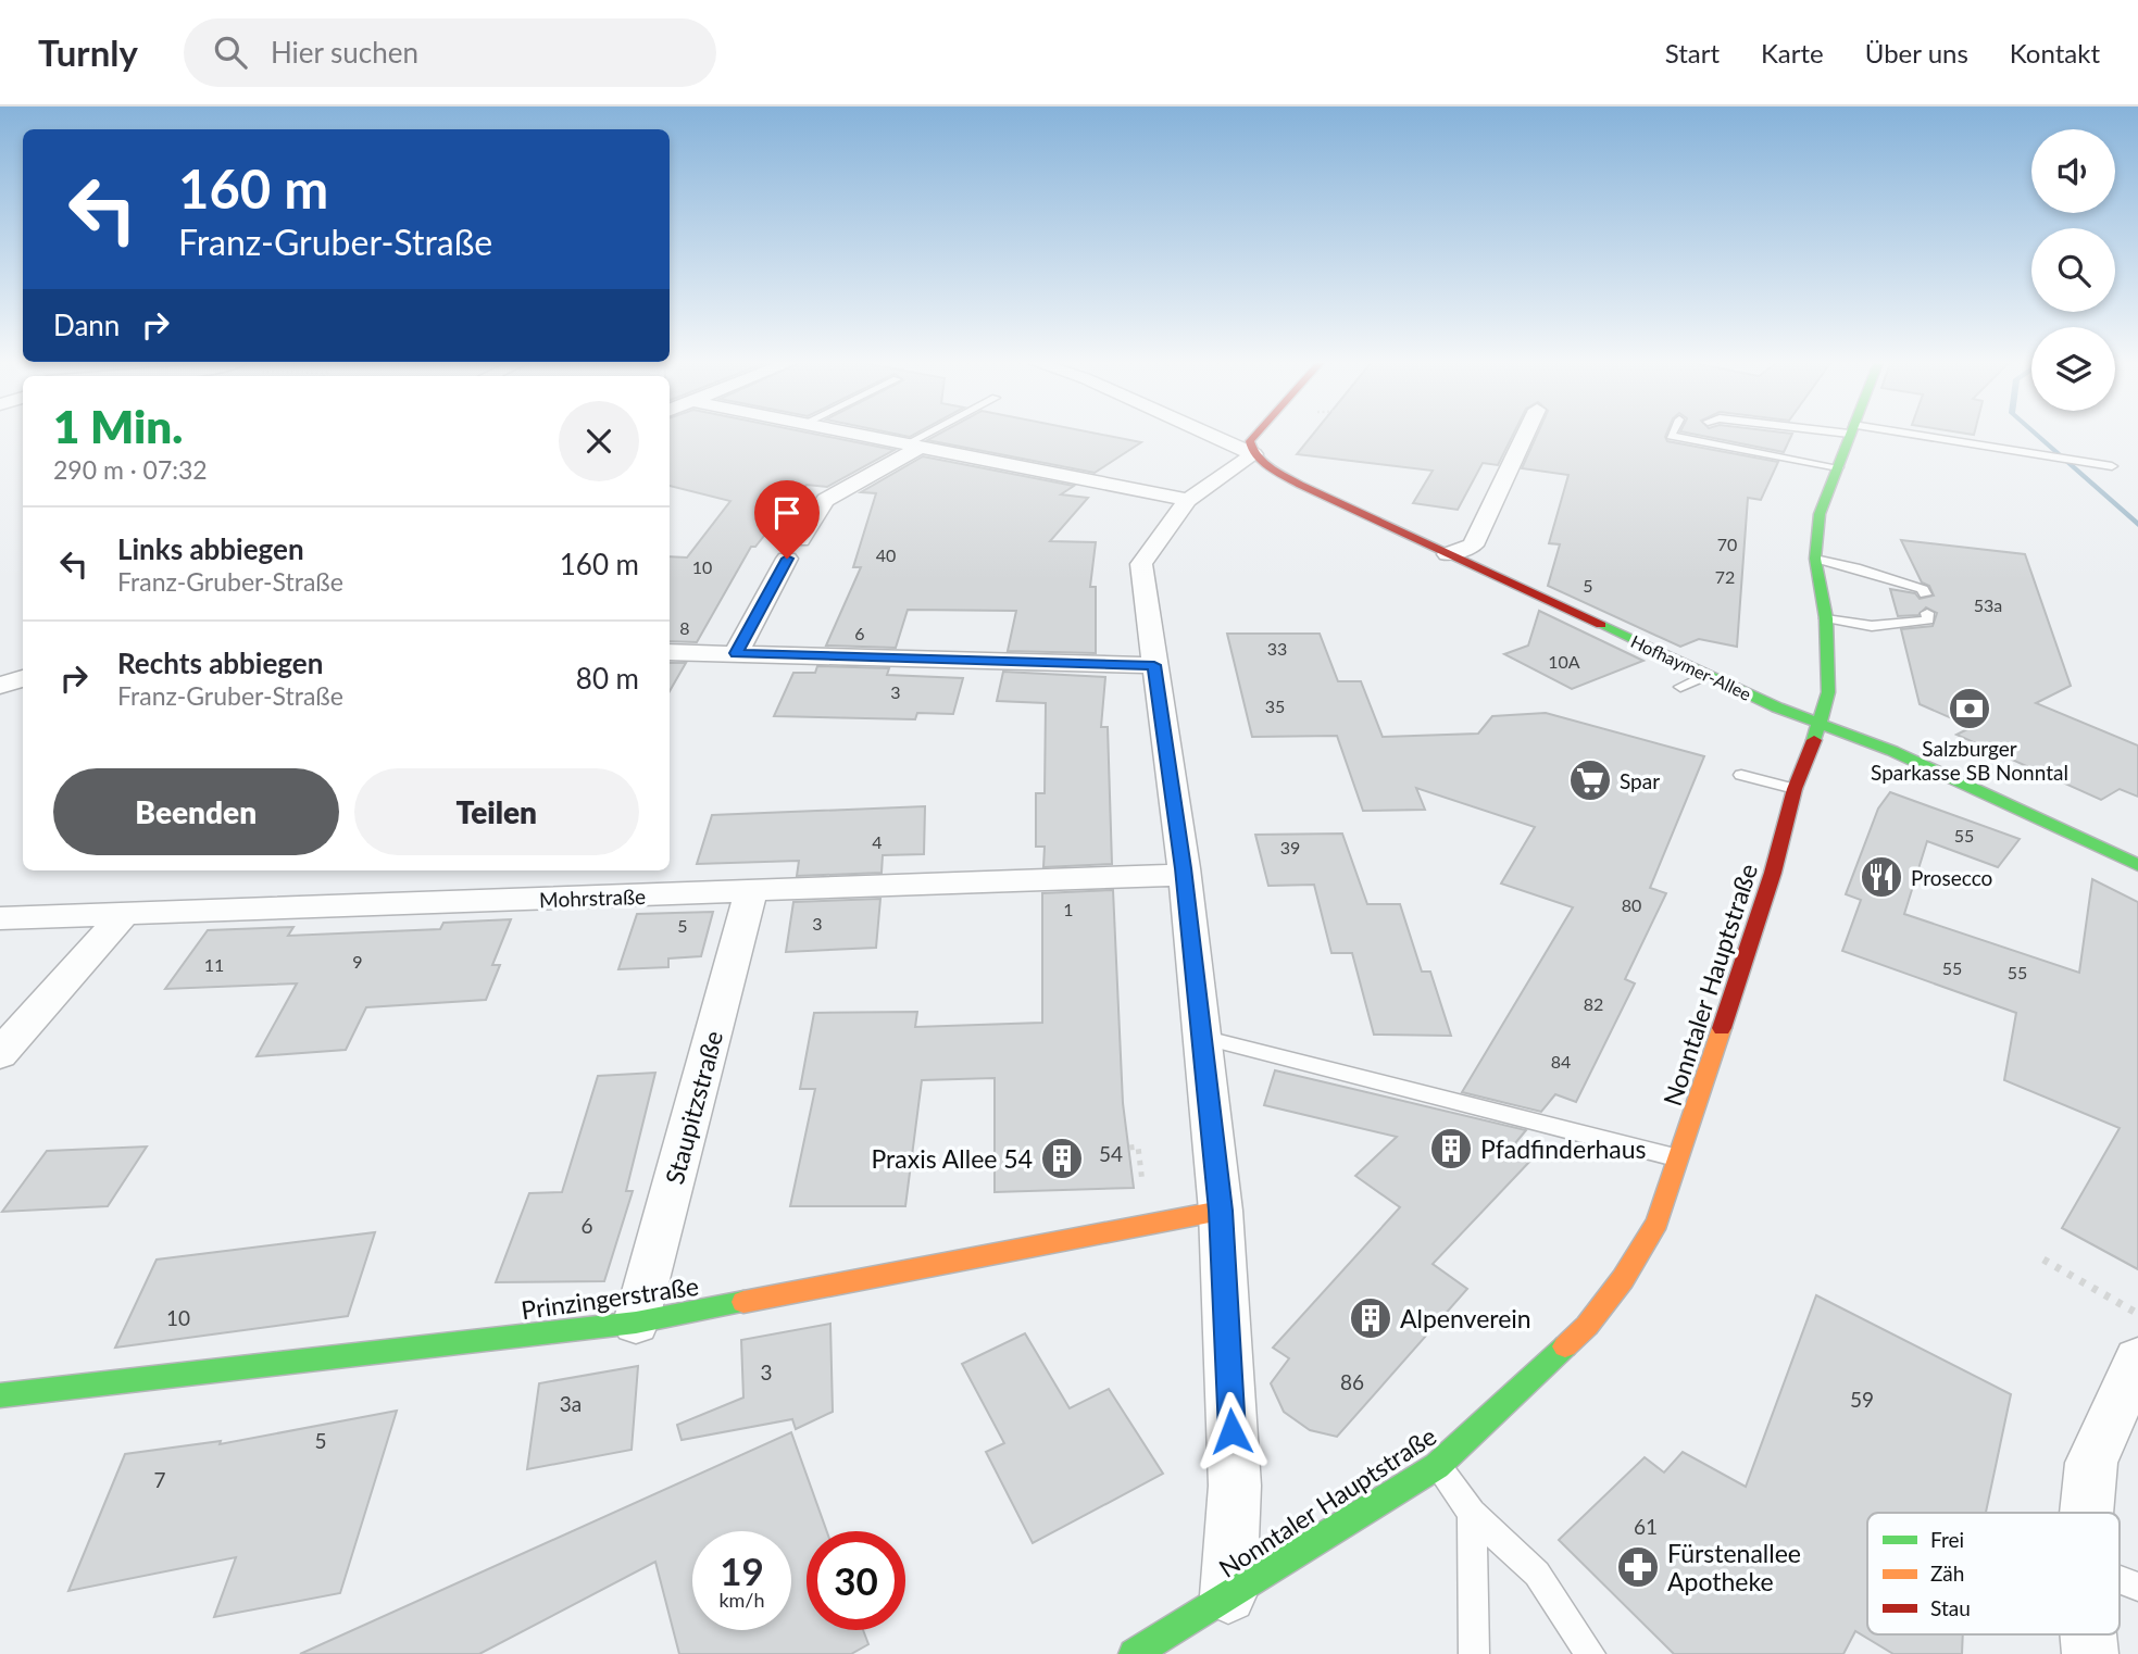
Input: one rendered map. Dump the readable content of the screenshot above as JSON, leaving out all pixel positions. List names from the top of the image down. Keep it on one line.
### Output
{"streets":{"main road":["Hofhaymer-Allee","Nonntaler Hauptstraße","Prinzingerstraße"],"street":["Mohrstraße","Staupitzstraße"]},"crossings":[["Hofhaymer-Allee","Nonntaler Hauptstraße"],["Mohrstraße","Staupitzstraße"],["Staupitzstraße","Prinzingerstraße"]],"places":{"bank":["Salzburger Sparkasse SB Nonntal"],"supermarket":["Spar"],"restaurant":["Prosecco"],"building":["Pfadfinderhaus","Praxis Allee 54","Alpenverein"],"pharmacy":["Fürstenallee Apotheke"]},"house_numbers":["70","40","10","72","5","53a","8","6","33","10A","3","35","55","4","39","80","1","3","5","9","11","55","55","82","84","54","6","10","3","86","59","3a","5","7","61"],"legend":["Frei","Zäh","Stau"],"page":{"header":"Turnly","search":"Hier suchen","nav":["Start","Karte","Über uns","Kontakt"],"turn":["160 m","Franz-Gruber-Straße"],"then":"Dann","heading":["1 Min.","290 m · 07:32"],"list":[{"name":"Links abbiegen","note":"Franz-Gruber-Straße","value":"160 m"},{"name":"Rechts abbiegen","note":"Franz-Gruber-Straße","value":"80 m"}],"buttons":["Beenden","Teilen"],"speed":"19 km/h","limit":"30"}}
